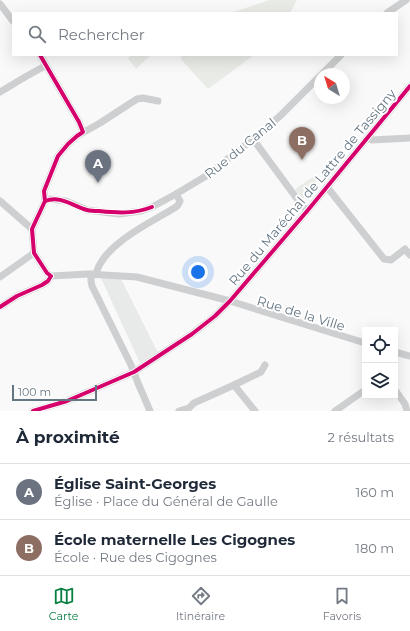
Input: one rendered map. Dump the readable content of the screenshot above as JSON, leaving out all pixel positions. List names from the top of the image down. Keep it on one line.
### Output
{"streets":{"street":["Rue du Canal","Rue du Maréchal de Lattre de Tassigny","Rue de la Ville"]},"crossings":[["Rue du Maréchal de Lattre de Tassigny","Rue de la Ville"]],"scale_bar":"100 m","north":"top left","page":{"search":"Rechercher","pins":["B","A"],"scale":"100 m","heading":["À proximité","2 résultats"],"list":[{"mark":"A","name":"Église Saint-Georges","note":"Église · Place du Général de Gaulle","value":"160 m"},{"mark":"B","name":"École maternelle Les Cigognes","note":"École · Rue des Cigognes","value":"180 m"}],"nav":["Carte","Itinéraire","Favoris"]}}
